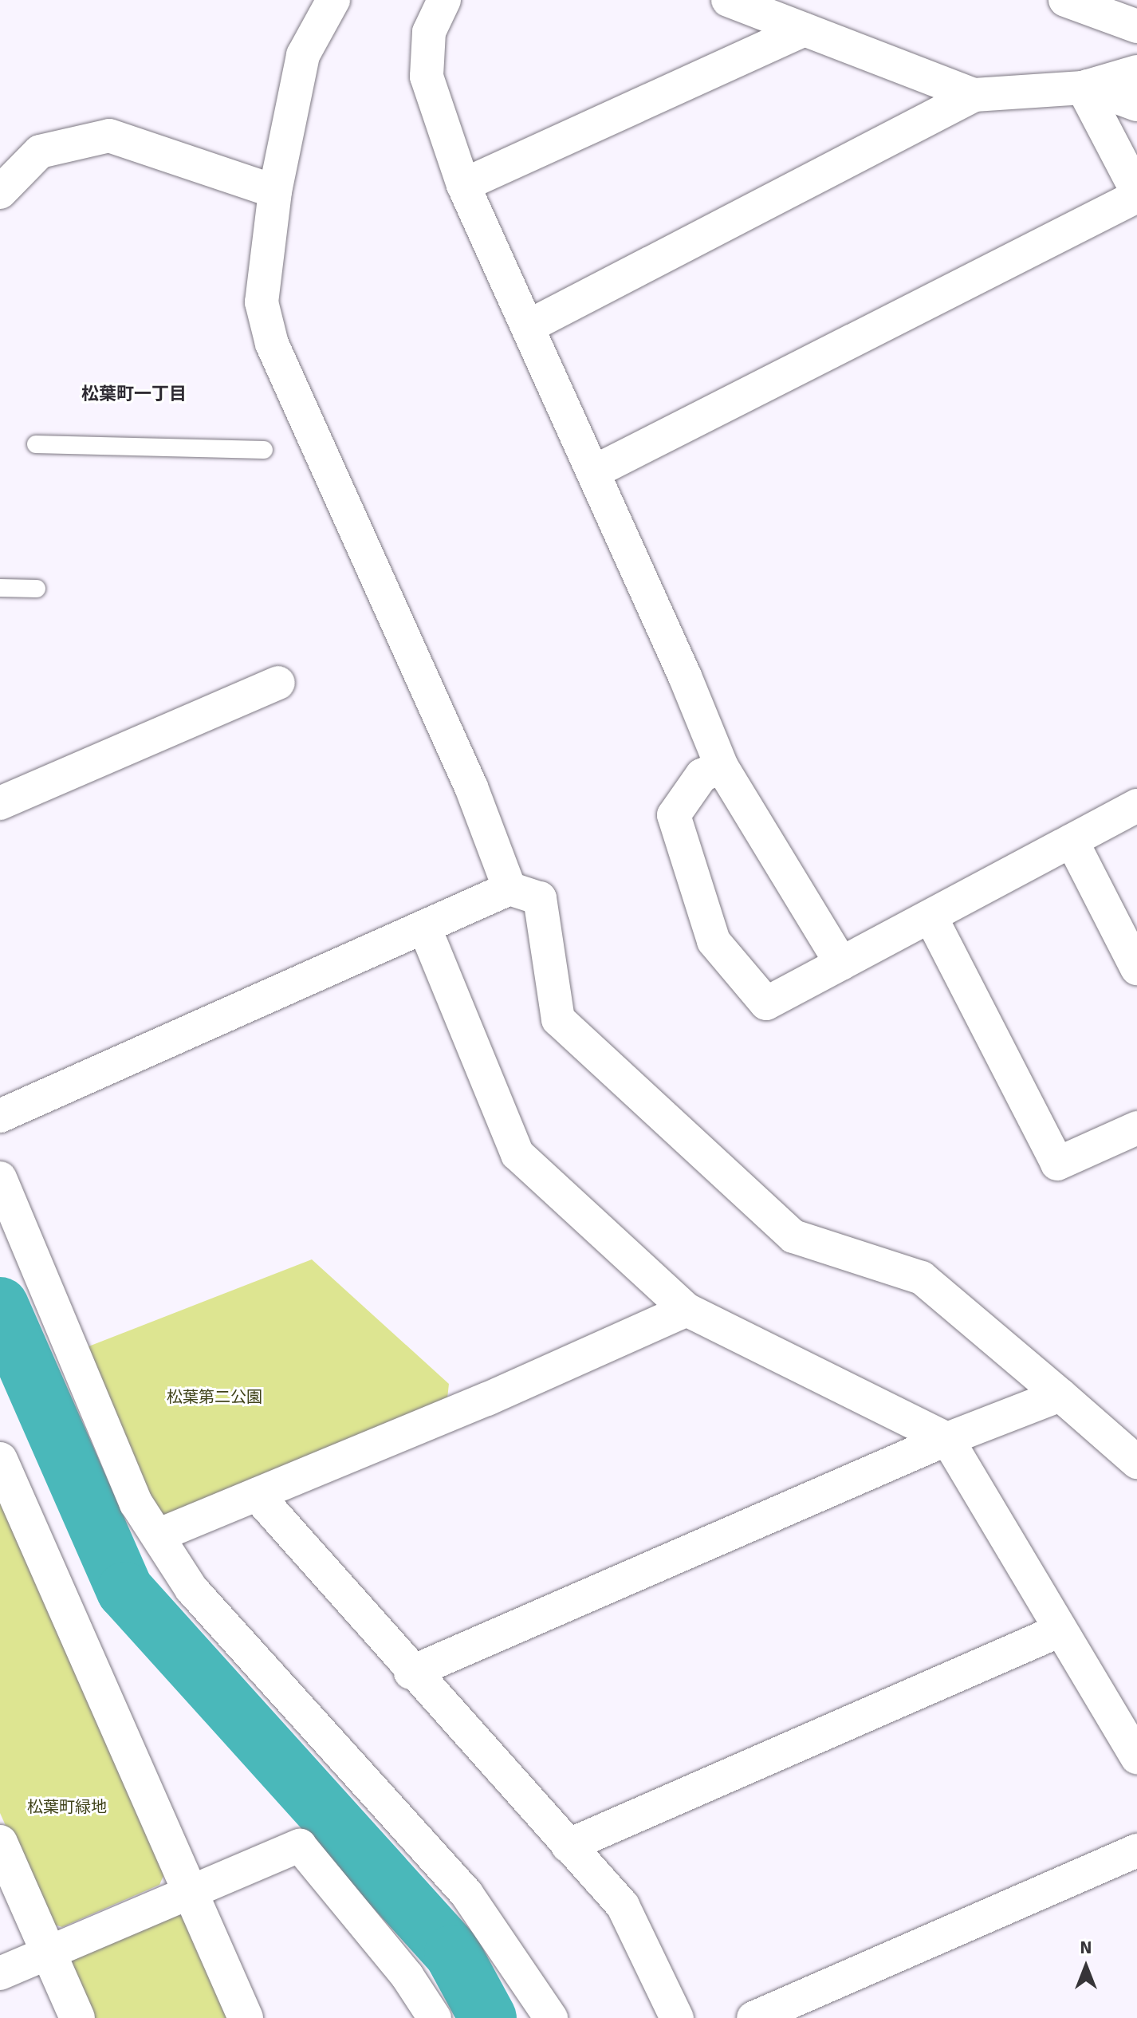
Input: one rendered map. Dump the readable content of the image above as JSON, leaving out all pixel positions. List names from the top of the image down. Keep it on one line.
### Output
{"districts":["松葉町一丁目"],"parks":["松葉第二公園","松葉町緑地"],"north":"top"}
